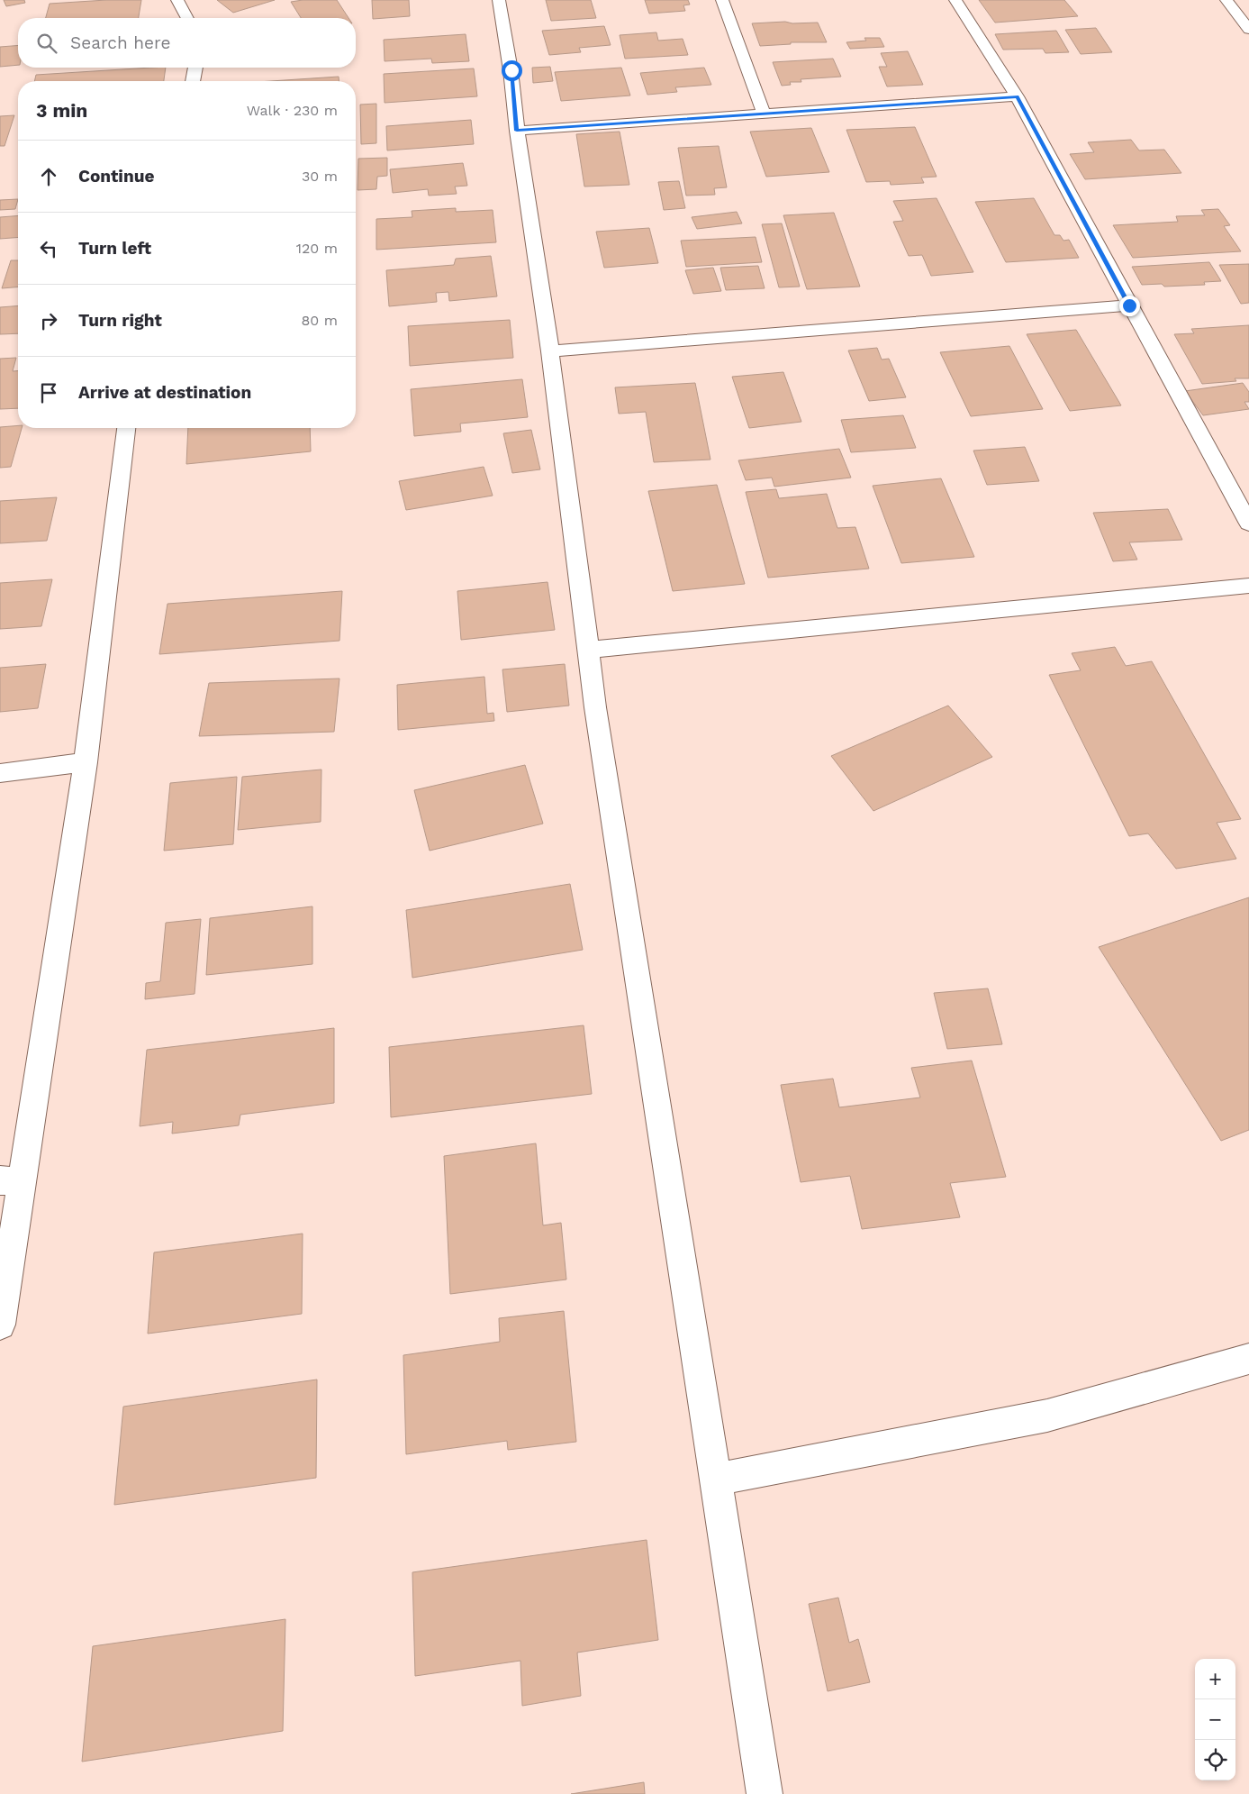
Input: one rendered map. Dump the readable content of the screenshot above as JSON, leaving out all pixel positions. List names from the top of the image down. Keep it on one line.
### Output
{"page":{"search":"Search here","heading":["3 min","Walk · 230 m"],"list":[["Continue","30 m"],["Turn left","120 m"],["Turn right","80 m"],"Arrive at destination"],"map_buttons":["+","−"]}}
